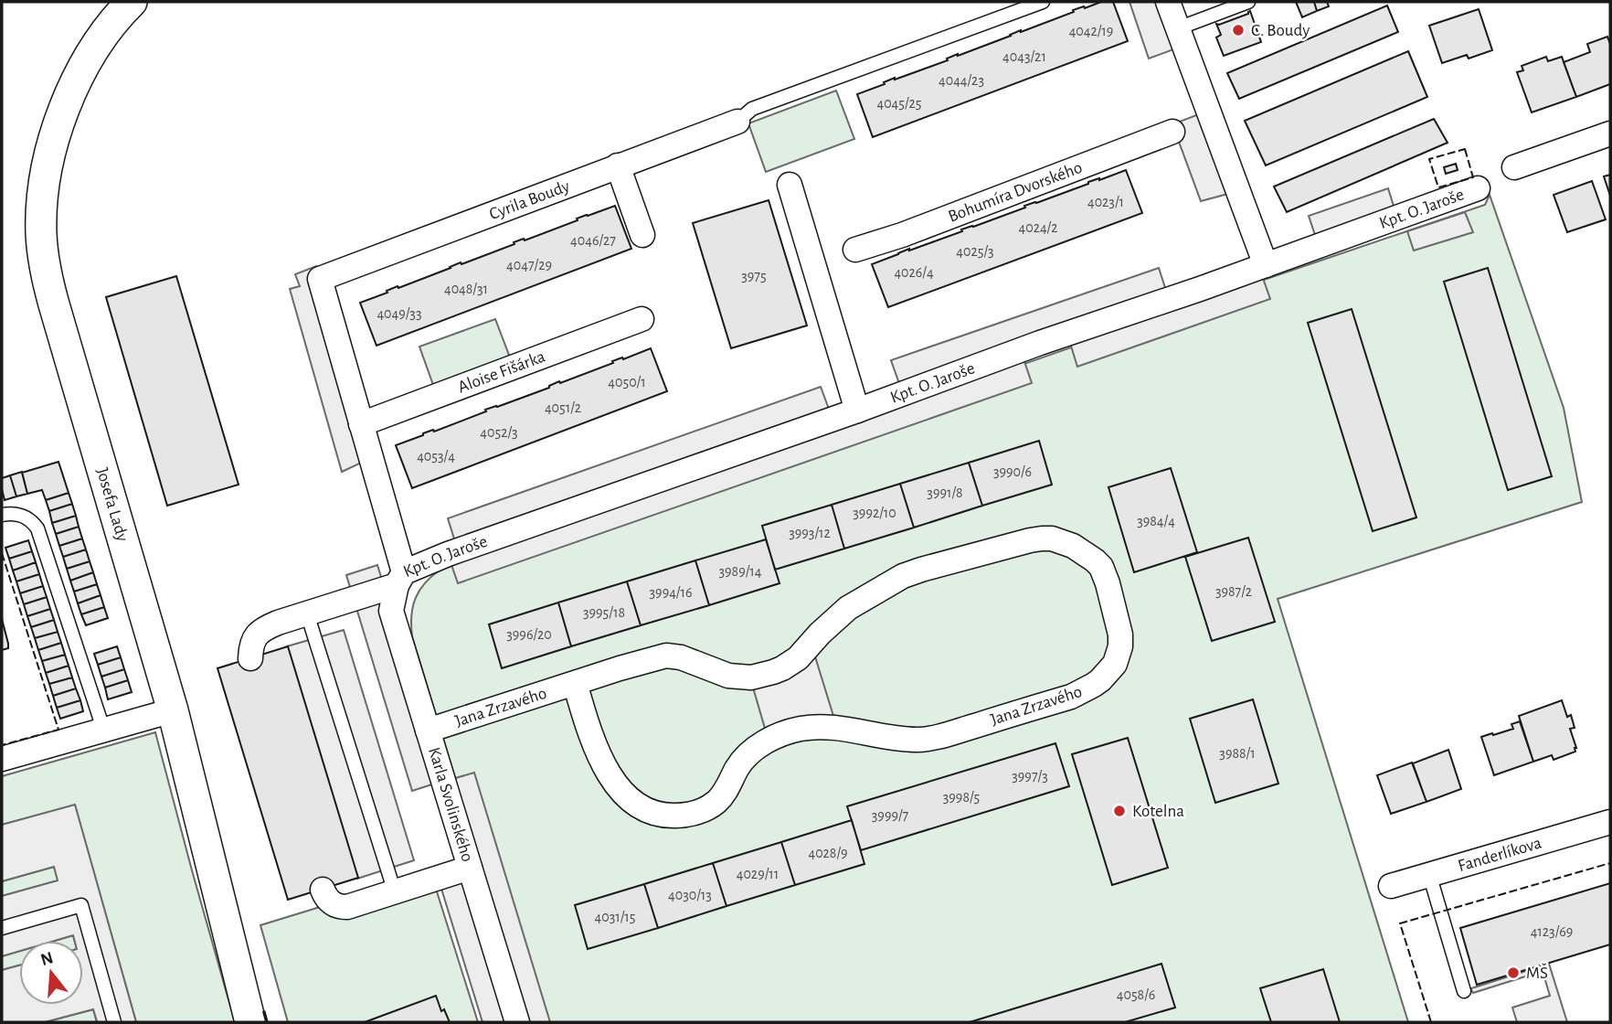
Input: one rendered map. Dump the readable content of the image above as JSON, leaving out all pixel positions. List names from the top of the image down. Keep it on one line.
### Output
{"streets":{"street":["Bohumíra Dvorského","Cyrila Boudy","Kpt. O. Jaroše","Aloise Fišárka","Josefa Lady","Jana Zrzavého","Karla Svolinského","Fanderlíkova"]},"crossings":[["Cyrila Boudy","Aloise Fišárka"],["Kpt. O. Jaroše","Karla Svolinského"],["Jana Zrzavého","Karla Svolinského"]],"places":["C. Boudy","Kotelna","MŠ"],"house_numbers":["4042/19","4043/21","4044/23","4045/25","4023/1","4024/2","4046/27","4025/3","4047/29","4026/4","3975","4048/31","4049/33","4050/1","4051/2","4052/3","4053/4","3990/6","3991/8","3992/10","3984/4","3993/12","3989/14","3987/2","3994/16","3995/18","3996/20","3988/1","3997/3","3998/5","3999/7","4028/9","4029/11","4030/13","4031/15","4123/69","4058/6"],"north":"top"}
